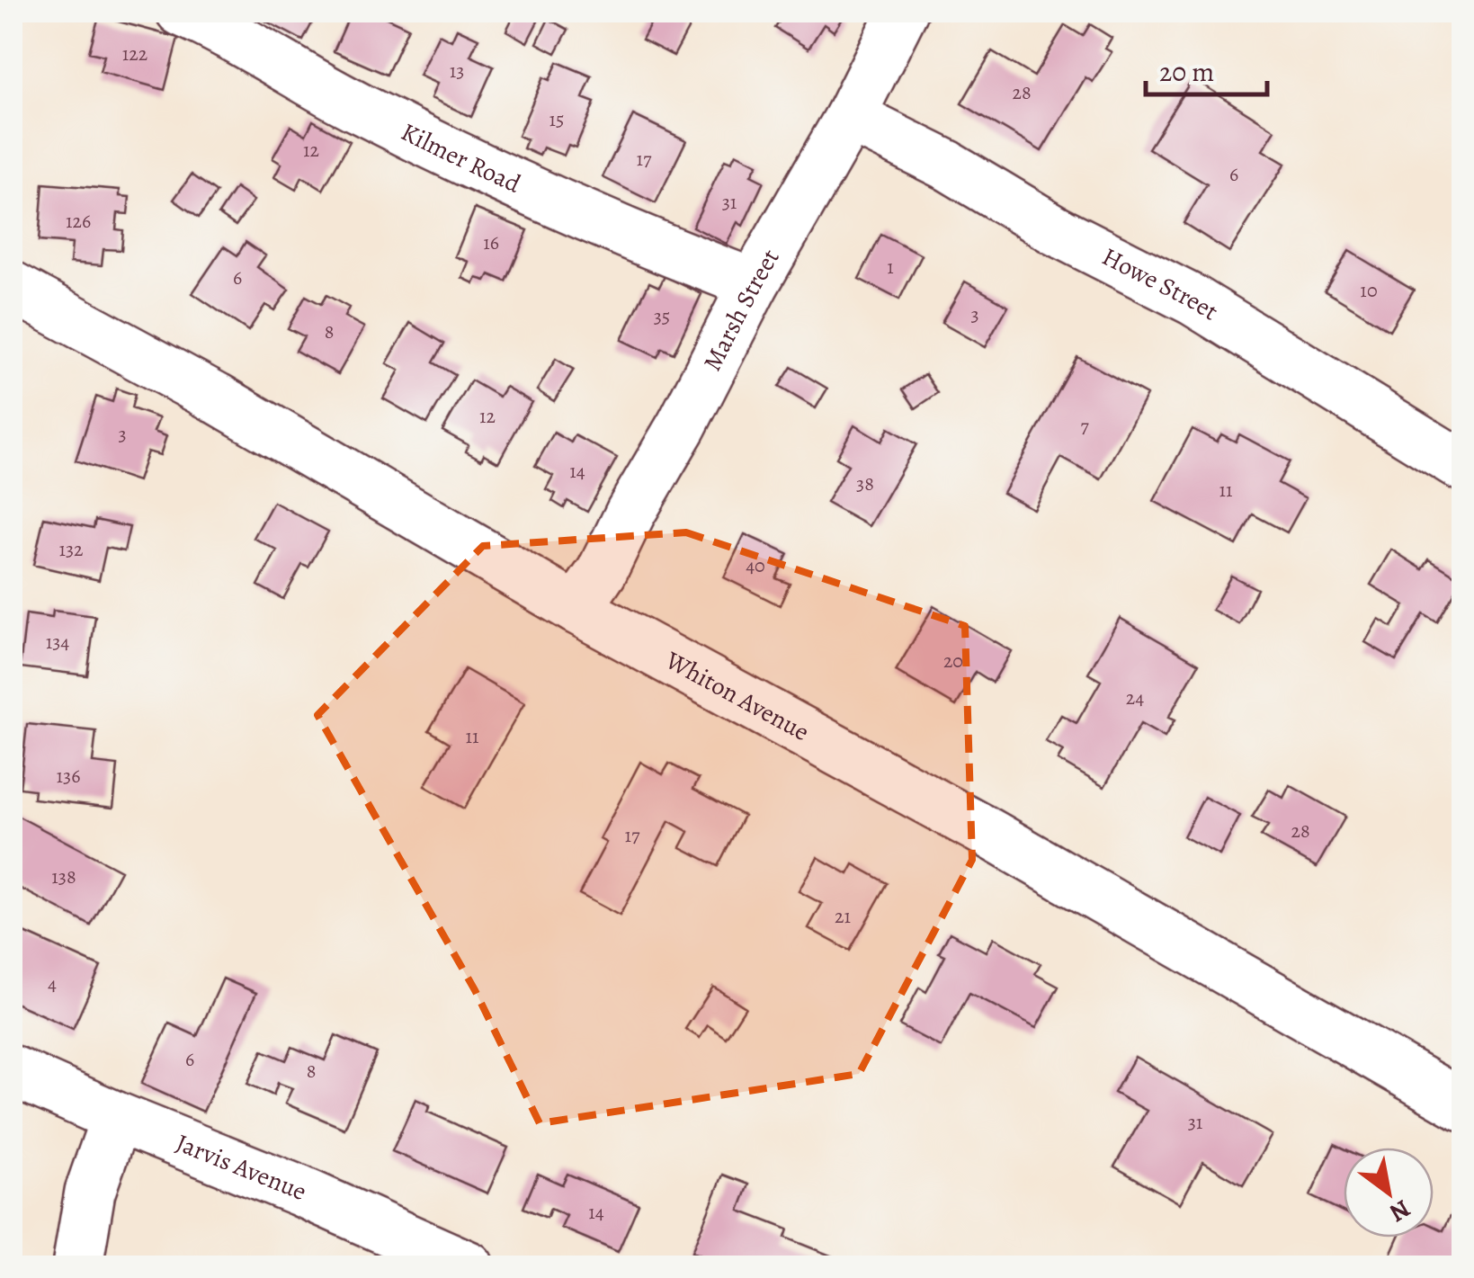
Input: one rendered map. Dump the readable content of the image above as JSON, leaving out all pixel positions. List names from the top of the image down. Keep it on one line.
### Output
{"streets":{"street":["Kilmer Road","Howe Street","Marsh Street","Whiton Avenue","Jarvis Avenue"]},"crossings":[["Kilmer Road","Marsh Street"],["Howe Street","Marsh Street"],["Marsh Street","Whiton Avenue"]],"house_numbers":["122","13","28","15","12","17","6","31","126","16","1","6","10","3","35","8","12","7","3","14","38","11","132","40","134","20","24","11","136","28","17","138","21","4","6","8","31","14"],"scale_bar":"20 m","north":"bottom right"}
